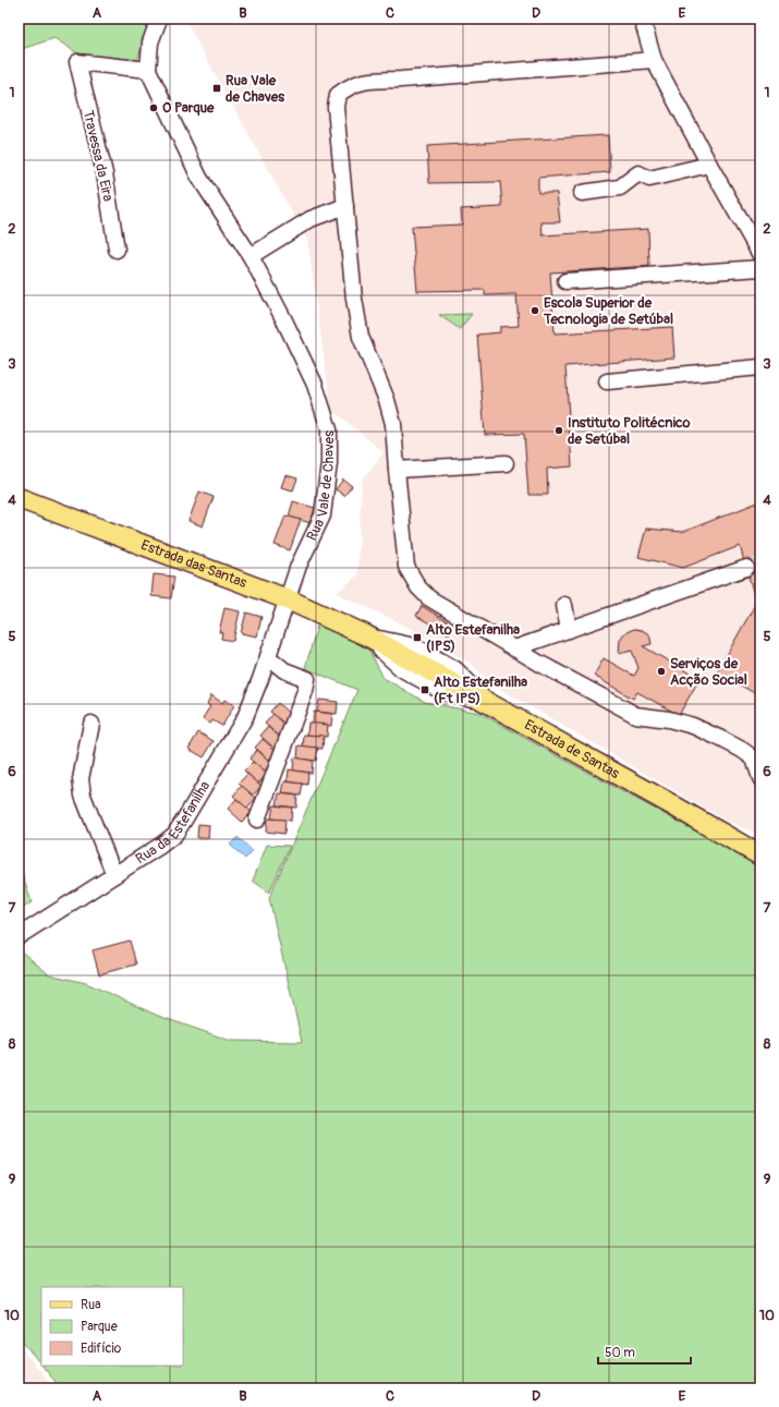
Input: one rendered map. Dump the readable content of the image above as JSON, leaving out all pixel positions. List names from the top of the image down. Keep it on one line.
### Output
{"streets":{"main road":["Estrada das Santas","Estrada de Santas"],"street":["Travessa da Eira","Rua Vale de Chaves","Rua da Estefanilha"]},"crossings":[["Travessa da Eira","Rua Vale de Chaves"],["Rua Vale de Chaves","Estrada das Santas"],["Rua Vale de Chaves","Rua da Estefanilha"],["Estrada das Santas","Estrada de Santas"],["Estrada das Santas","Rua da Estefanilha"]],"places":{"transit":["Rua Vale de Chaves","Alto Estefanilha (IPS)","Alto Estefanilha (Ft IPS)"],"other":["O Parque","Escola Superior de Tecnologia de Setúbal","Instituto Politécnico de Setúbal","Serviços de Acção Social"]},"legend":["Rua","Parque","Edifício"],"scale_bar":"50 m","grid":{"columns":["A","B","C","D","E"],"rows":["1","2","3","4","5","6","7","8","9","10"]}}
